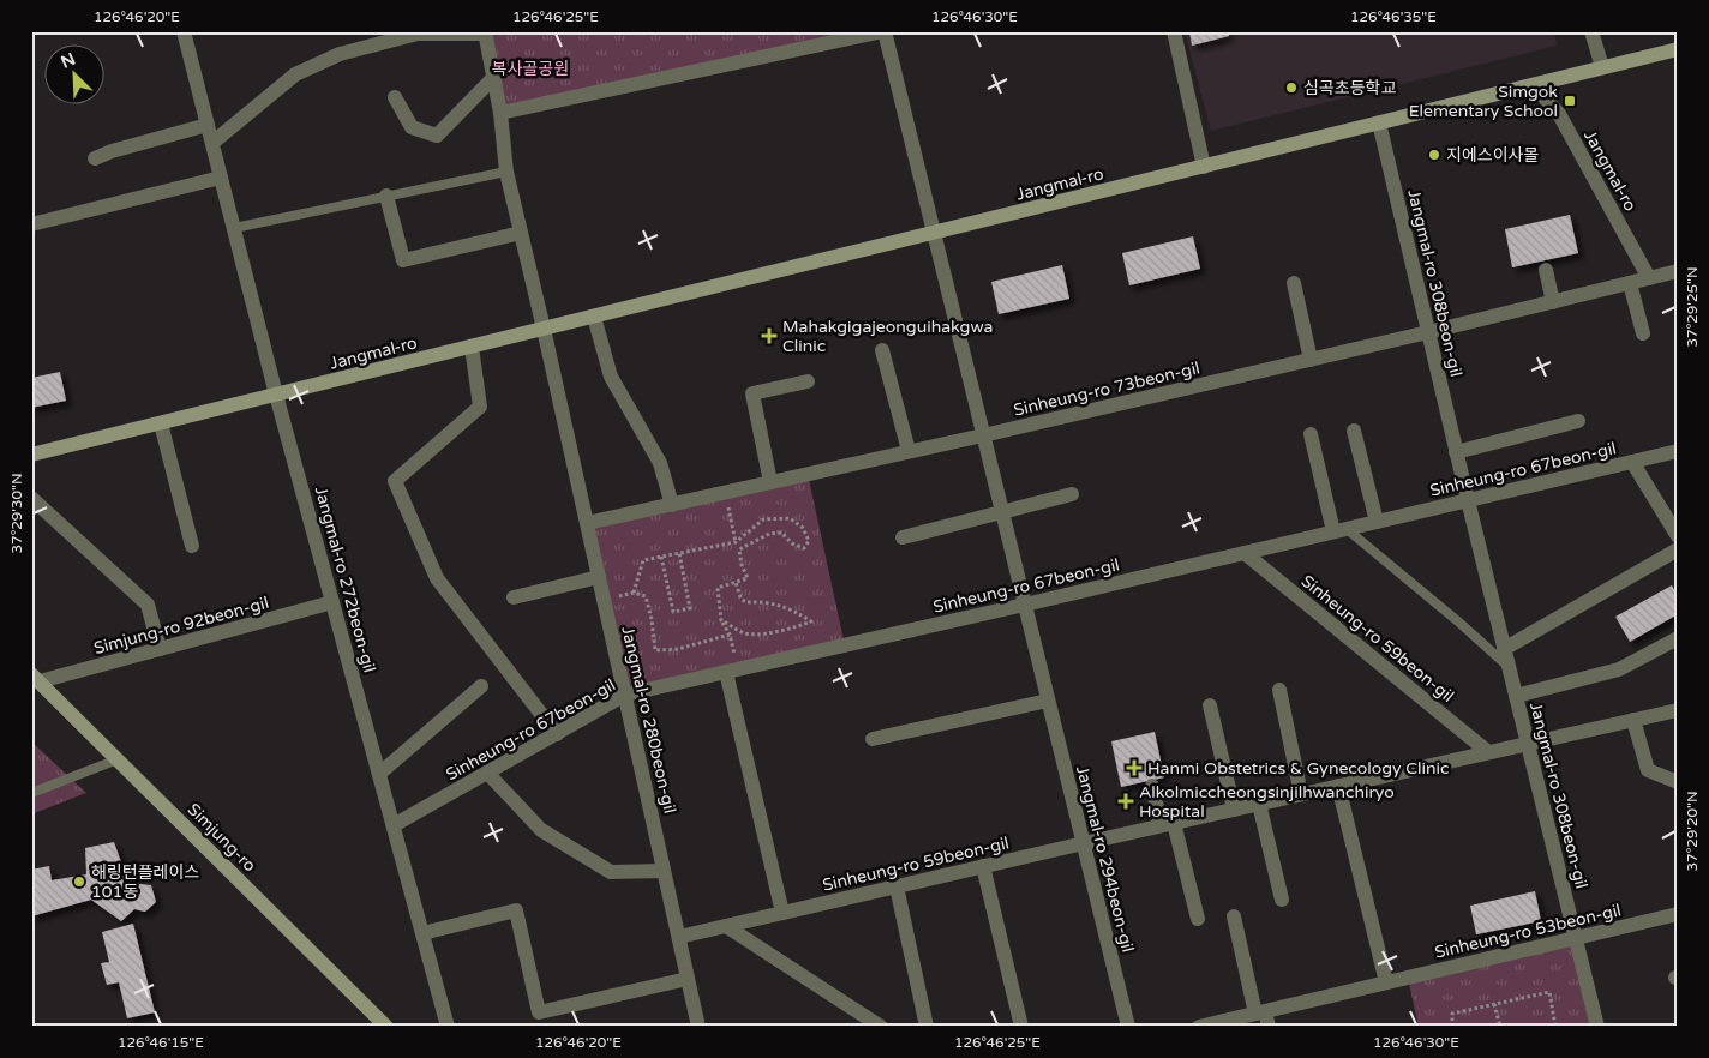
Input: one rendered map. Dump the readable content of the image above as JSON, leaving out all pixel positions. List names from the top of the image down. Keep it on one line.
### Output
{"streets":{"street":["Jangmal-ro","Jangmal-ro 308beon-gil","Sinheung-ro 73beon-gil","Sinheung-ro 67beon-gil","Jangmal-ro 272beon-gil","Simjung-ro 92beon-gil","Sinheung-ro 59beon-gil","Jangmal-ro 280beon-gil","Simjung-ro","Jangmal-ro 294beon-gil","Sinheung-ro 53beon-gil"]},"crossings":[["Jangmal-ro","Jangmal-ro 308beon-gil"],["Jangmal-ro","Sinheung-ro 73beon-gil"],["Jangmal-ro","Jangmal-ro 272beon-gil"],["Jangmal-ro","Jangmal-ro 280beon-gil"],["Jangmal-ro","Jangmal-ro 294beon-gil"],["Jangmal-ro 308beon-gil","Sinheung-ro 73beon-gil"],["Jangmal-ro 308beon-gil","Sinheung-ro 67beon-gil"],["Jangmal-ro 308beon-gil","Sinheung-ro 59beon-gil"],["Jangmal-ro 308beon-gil","Sinheung-ro 53beon-gil"],["Sinheung-ro 73beon-gil","Jangmal-ro 280beon-gil"],["Sinheung-ro 73beon-gil","Jangmal-ro 294beon-gil"],["Sinheung-ro 67beon-gil","Jangmal-ro 272beon-gil"],["Sinheung-ro 67beon-gil","Sinheung-ro 59beon-gil"],["Sinheung-ro 67beon-gil","Jangmal-ro 280beon-gil"],["Sinheung-ro 67beon-gil","Jangmal-ro 294beon-gil"],["Jangmal-ro 272beon-gil","Simjung-ro 92beon-gil"],["Simjung-ro 92beon-gil","Simjung-ro"],["Sinheung-ro 59beon-gil","Jangmal-ro 280beon-gil"],["Sinheung-ro 59beon-gil","Jangmal-ro 294beon-gil"]],"parks":["복사골공원"],"places":{"other":["심곡초등학교","지에스이사몰","해링턴플레이스 101동"],"transit":["Simgok Elementary School"],"health":["Mahakgigajeonguihakgwa Clinic","Hanmi Obstetrics & Gynecology Clinic","Alkolmiccheongsinjilhwanchiryo Hospital"]},"north":"top left","coordinates":["126°46'20\"E","126°46'25\"E","126°46'30\"E","126°46'35\"E","37°29'25\"N","37°29'30\"N","37°29'20\"N","126°46'15\"E"]}
